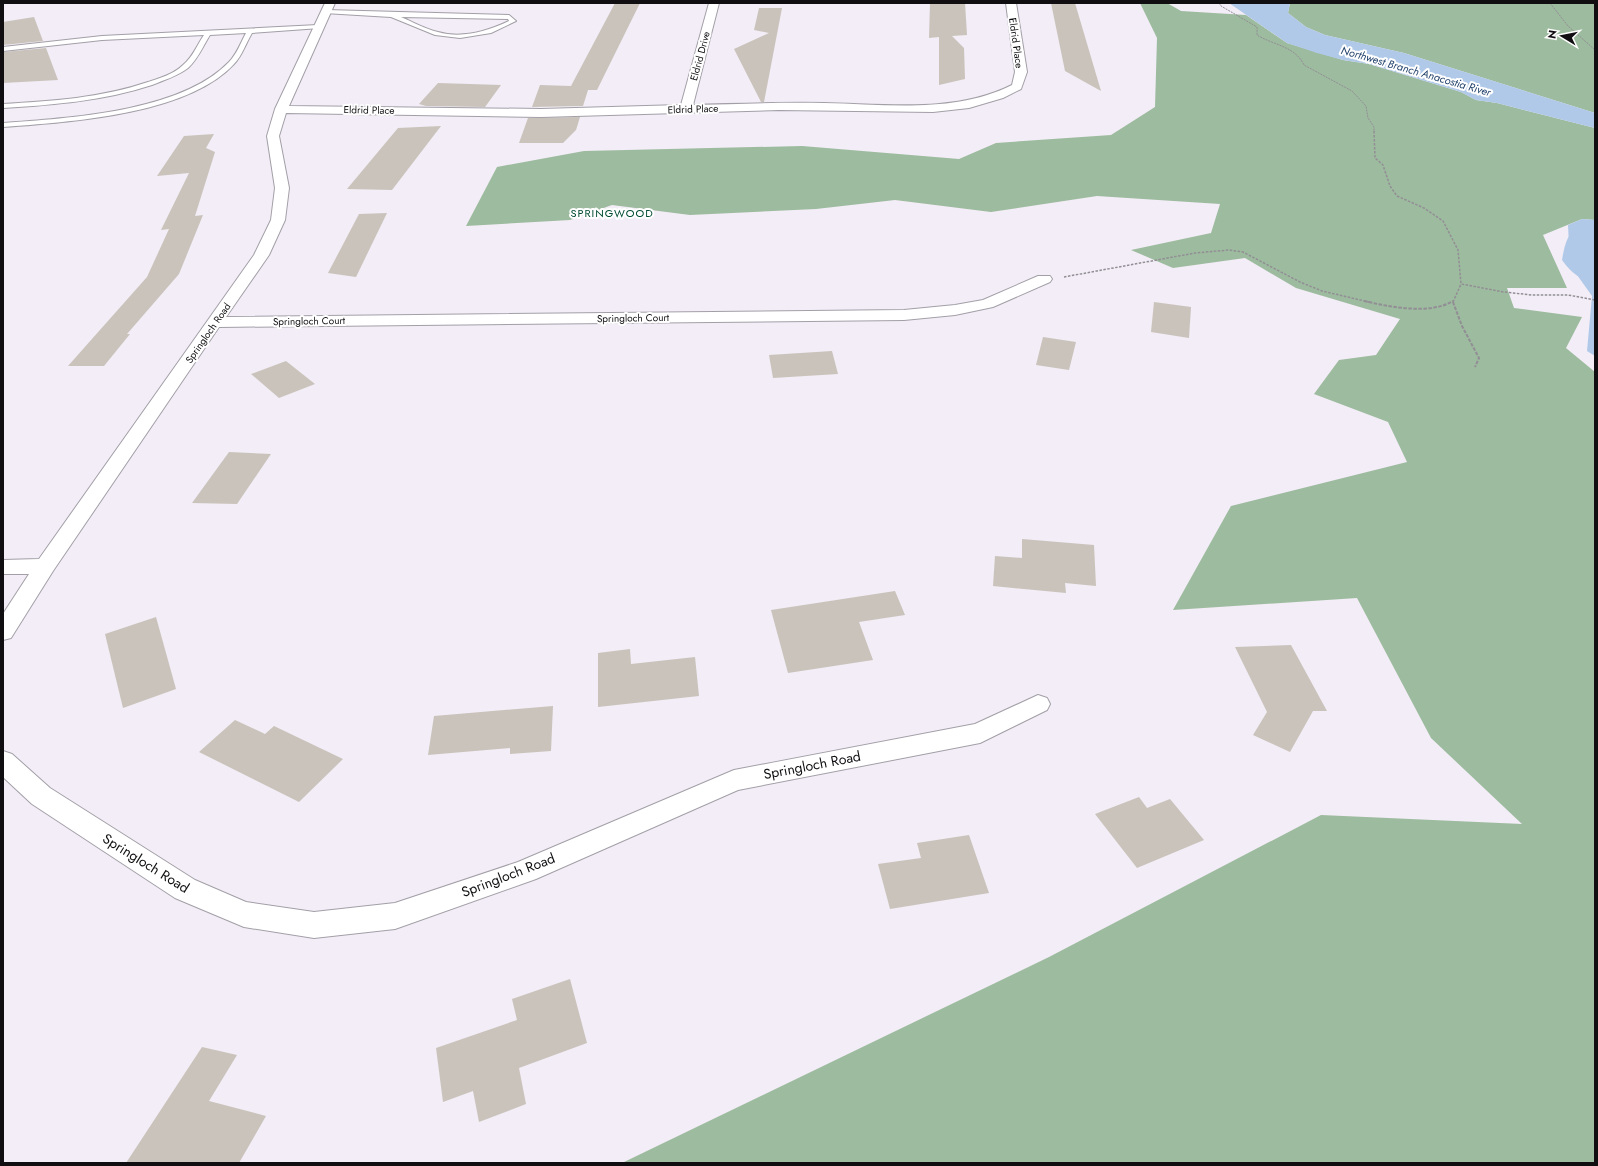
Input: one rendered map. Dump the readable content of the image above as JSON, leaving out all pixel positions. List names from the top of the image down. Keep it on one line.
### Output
{"streets":{"street":["Eldrid Place","Eldrid Drive","Springloch Court","Springloch Road"]},"crossings":[["Eldrid Place","Eldrid Drive"],["Eldrid Place","Springloch Road"],["Springloch Court","Springloch Road"]],"districts":["SPRINGWOOD"],"water":["Northwest Branch Anacostia River"],"north":"left"}
